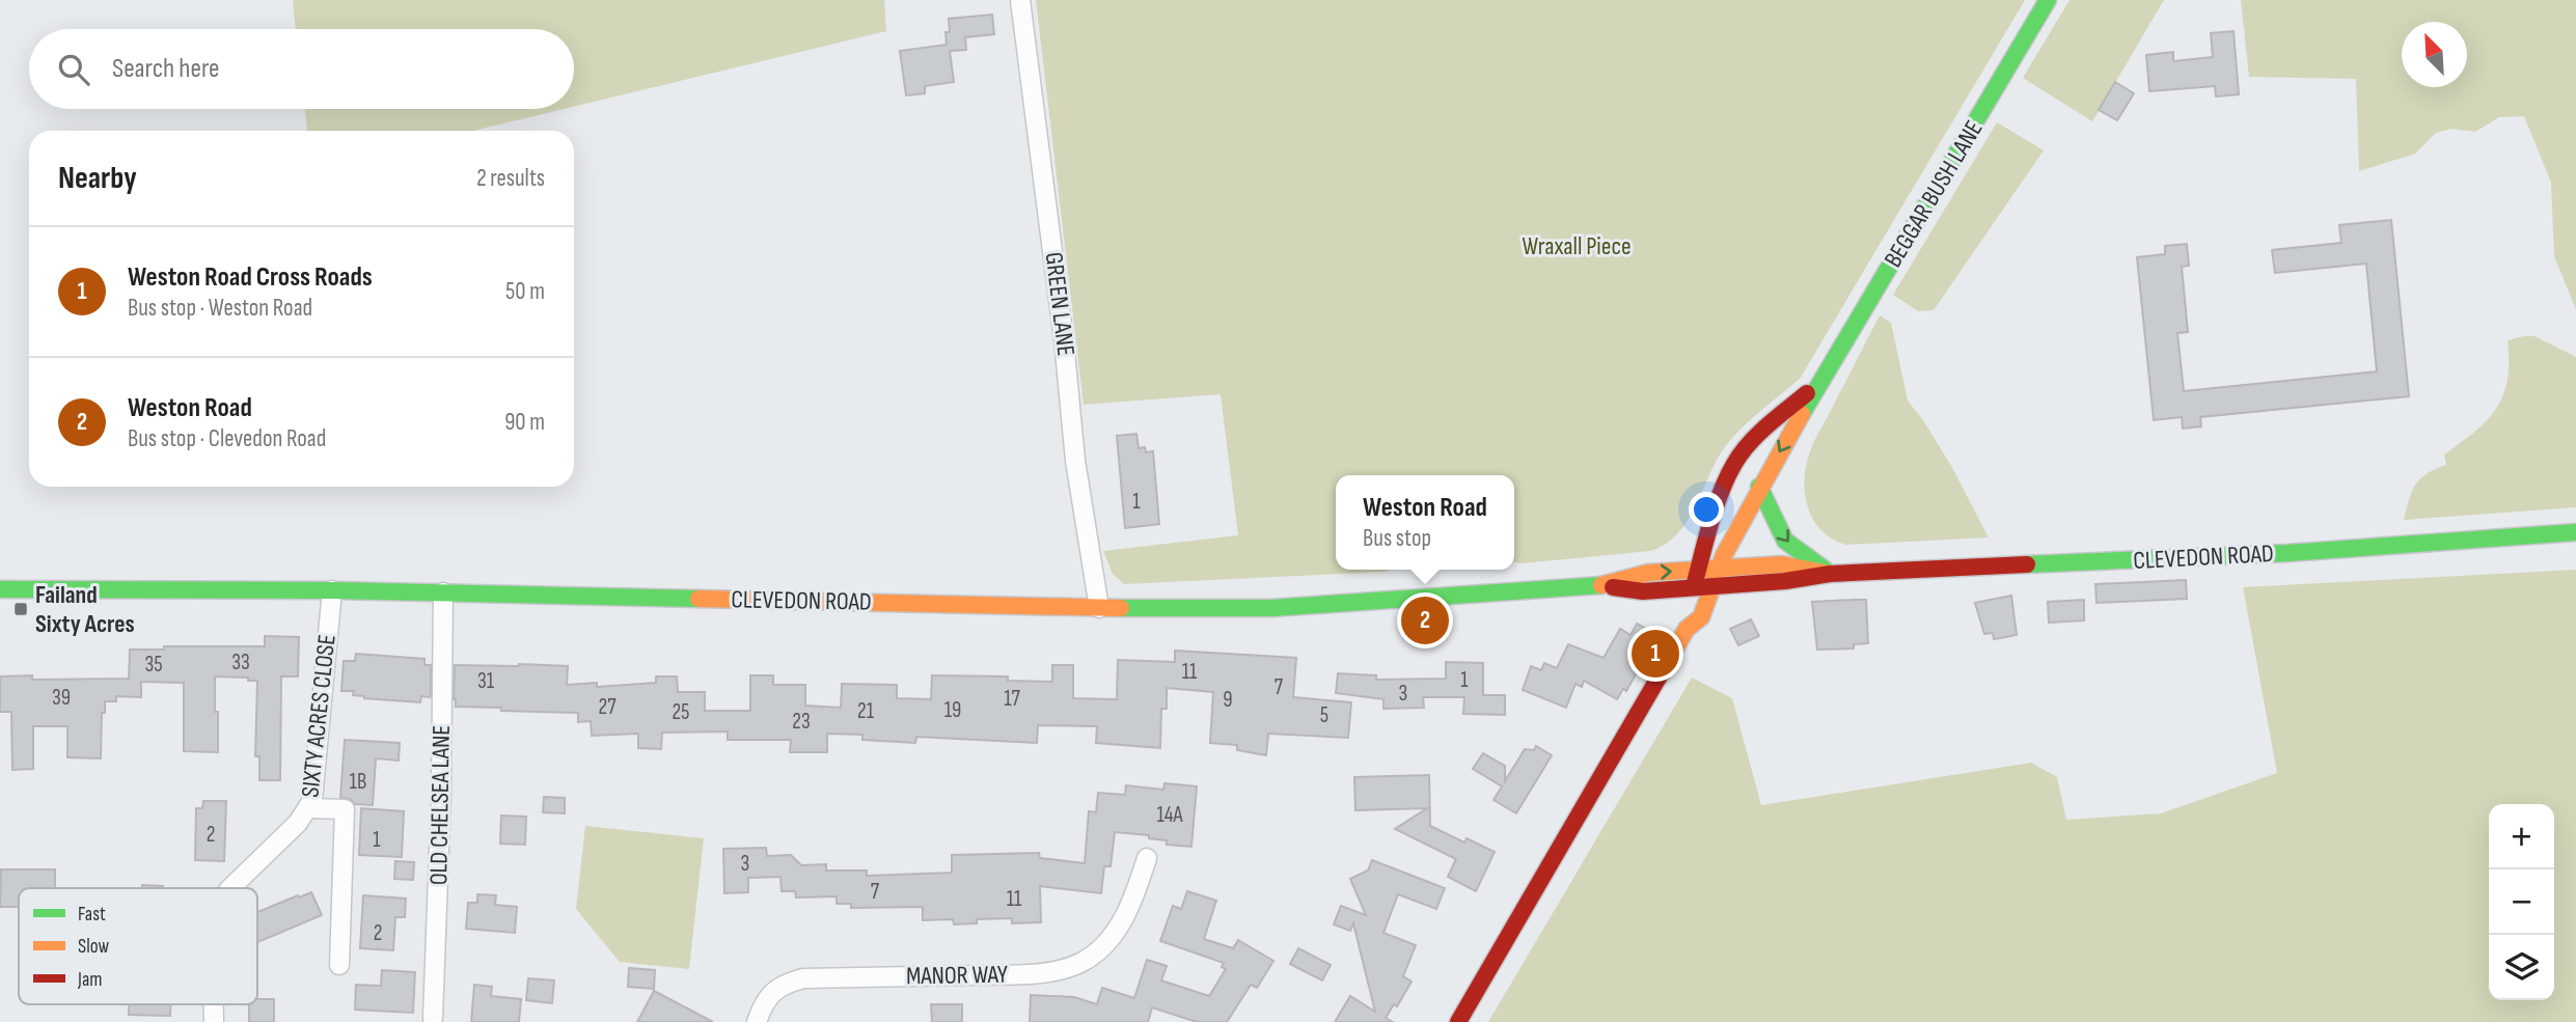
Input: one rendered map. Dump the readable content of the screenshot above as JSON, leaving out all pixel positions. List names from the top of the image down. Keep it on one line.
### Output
{"streets":{"main road":["BEGGAR BUSH LANE","CLEVEDON ROAD"],"street":["GREEN LANE","SIXTY ACRES CLOSE","OLD CHELSEA LANE","MANOR WAY"]},"crossings":[["BEGGAR BUSH LANE","CLEVEDON ROAD"],["GREEN LANE","CLEVEDON ROAD"],["CLEVEDON ROAD","SIXTY ACRES CLOSE"],["CLEVEDON ROAD","OLD CHELSEA LANE"]],"parks":["Wraxall Piece"],"places":{"transit":["Failand Sixty Acres"]},"house_numbers":["1","33","35","11","1","31","7","3","39","17","9","27","19","21","25","5","23","1B","14A","2","1","3","7","11","2"],"legend":["Fast","Slow","Jam"],"north":"top left","page":{"search":"Search here","heading":["Nearby","2 results"],"list":[{"mark":"1","name":"Weston Road Cross Roads","note":"Bus stop · Weston Road","value":"50 m"},{"mark":"2","name":"Weston Road","note":"Bus stop · Clevedon Road","value":"90 m"}],"popup":["Weston Road","Bus stop"],"pins":["2","1"],"map_buttons":["+","−"]}}
